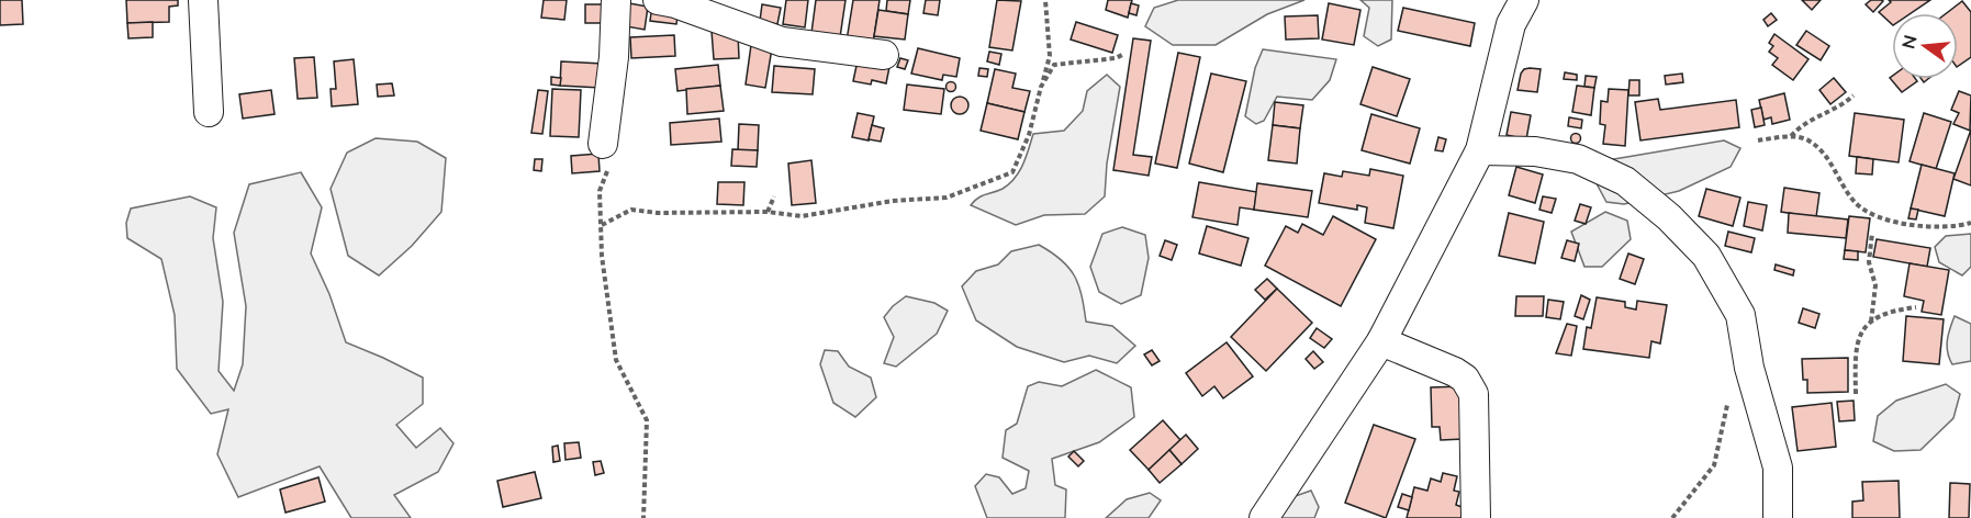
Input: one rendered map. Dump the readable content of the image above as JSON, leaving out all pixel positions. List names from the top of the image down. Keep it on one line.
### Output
{"north":"left"}
